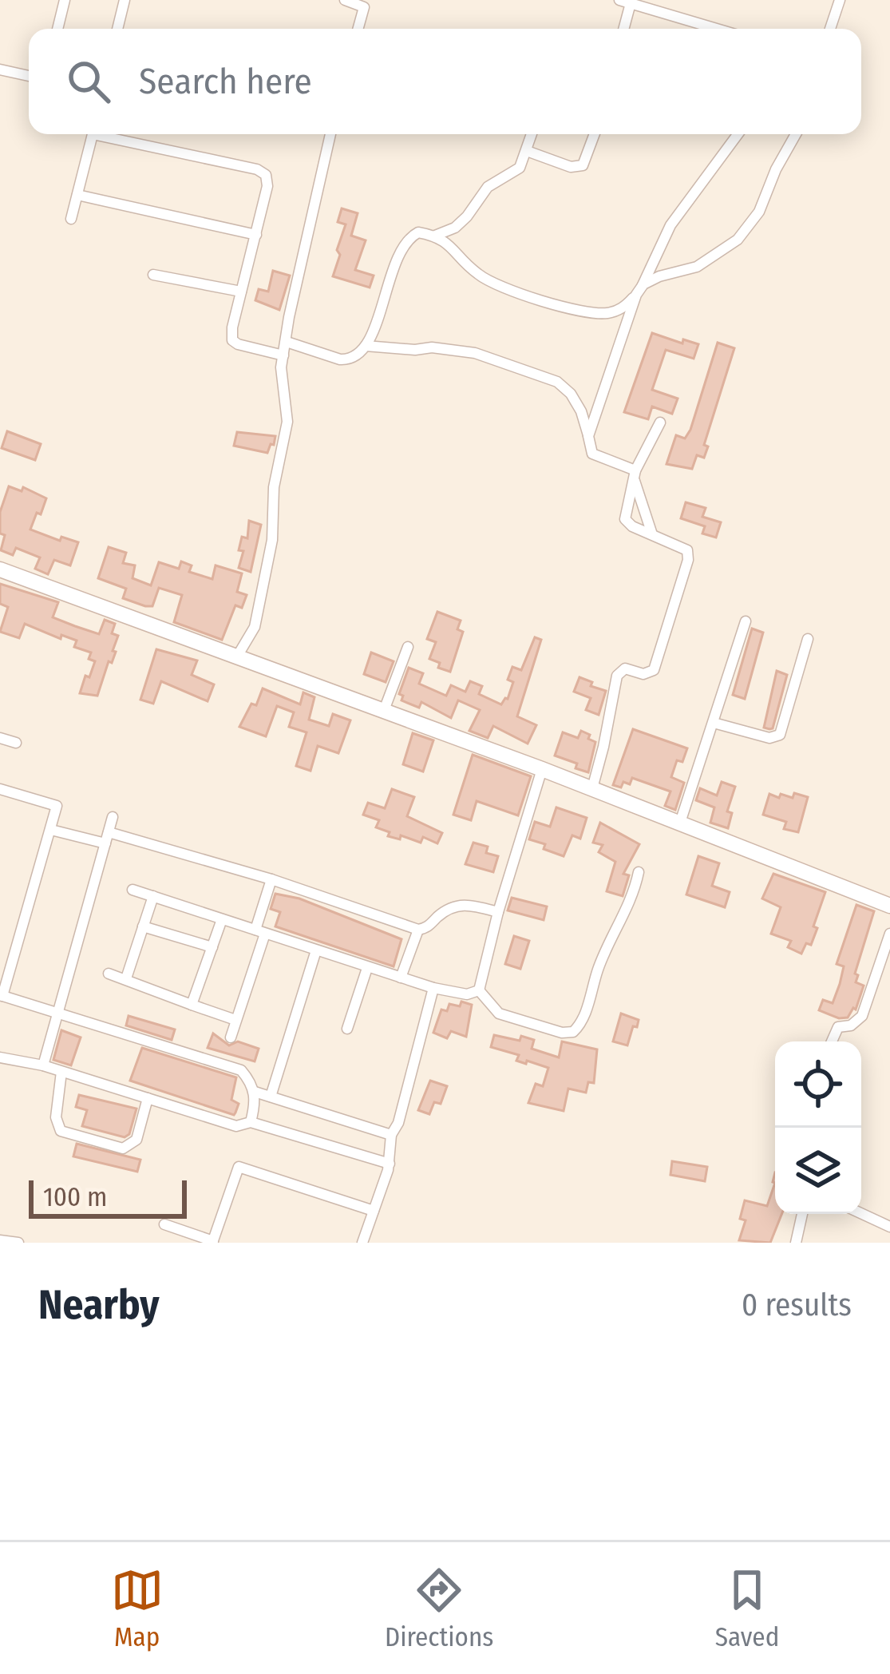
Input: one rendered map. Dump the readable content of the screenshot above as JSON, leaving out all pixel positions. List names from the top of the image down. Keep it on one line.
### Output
{"scale_bar":"100 m","page":{"search":"Search here","scale":"100 m","heading":["Nearby","0 results"],"nav":["Map","Directions","Saved"]}}
